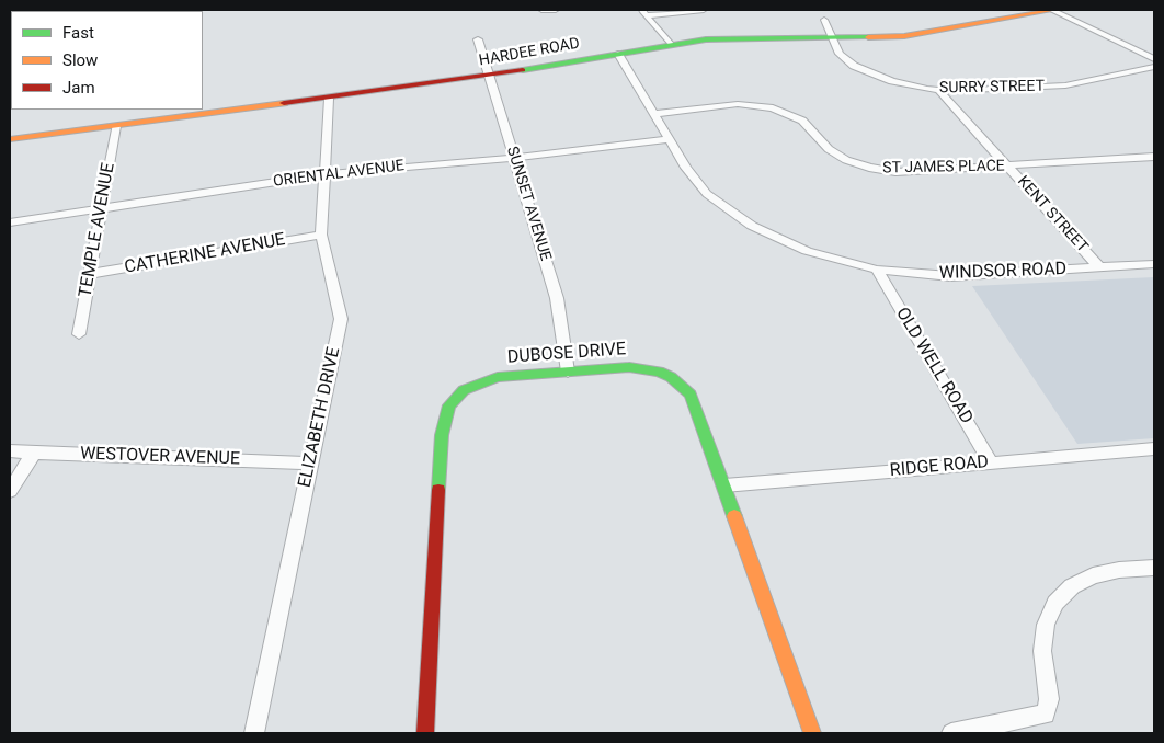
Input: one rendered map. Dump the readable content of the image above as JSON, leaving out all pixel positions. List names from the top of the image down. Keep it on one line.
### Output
{"streets":{"street":["HARDEE ROAD","SURRY STREET","ST JAMES PLACE","ORIENTAL AVENUE","SUNSET AVENUE","KENT STREET","TEMPLE AVENUE","CATHERINE AVENUE","WINDSOR ROAD","DUBOSE DRIVE","OLD WELL ROAD","ELIZABETH DRIVE","WESTOVER AVENUE","RIDGE ROAD"]},"crossings":[["HARDEE ROAD","SURRY STREET"],["HARDEE ROAD","SUNSET AVENUE"],["HARDEE ROAD","TEMPLE AVENUE"],["HARDEE ROAD","WINDSOR ROAD"],["HARDEE ROAD","ELIZABETH DRIVE"],["SURRY STREET","KENT STREET"],["ST JAMES PLACE","KENT STREET"],["ST JAMES PLACE","WINDSOR ROAD"],["ORIENTAL AVENUE","SUNSET AVENUE"],["ORIENTAL AVENUE","TEMPLE AVENUE"],["ORIENTAL AVENUE","WINDSOR ROAD"],["ORIENTAL AVENUE","ELIZABETH DRIVE"],["SUNSET AVENUE","DUBOSE DRIVE"],["KENT STREET","WINDSOR ROAD"],["TEMPLE AVENUE","CATHERINE AVENUE"],["CATHERINE AVENUE","ELIZABETH DRIVE"],["WINDSOR ROAD","OLD WELL ROAD"],["DUBOSE DRIVE","RIDGE ROAD"],["OLD WELL ROAD","RIDGE ROAD"],["ELIZABETH DRIVE","WESTOVER AVENUE"]],"legend":["Fast","Slow","Jam"]}
